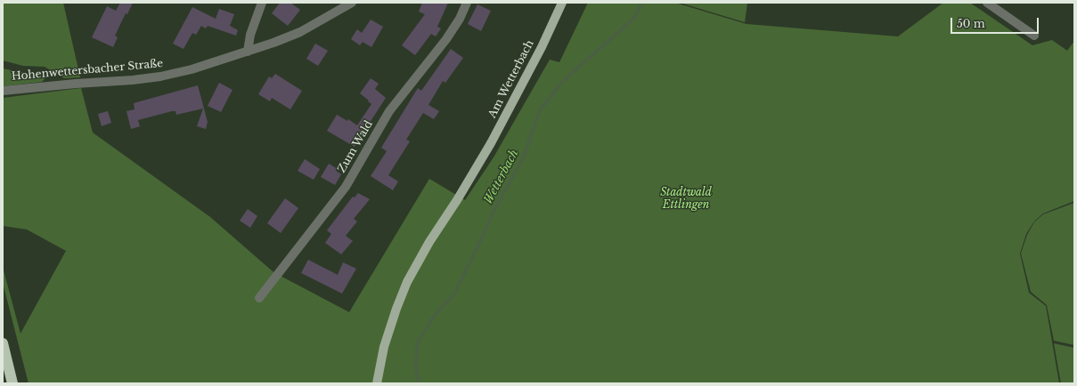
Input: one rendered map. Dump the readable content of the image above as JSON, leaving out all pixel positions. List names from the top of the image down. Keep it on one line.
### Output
{"streets":{"main road":["Am Wetterbach"],"street":["Hohenwettersbacher Straße","Zum Wald"]},"water":["Wetterbach"],"parks":["Stadtwald Ettlingen"],"scale_bar":"50 m"}
